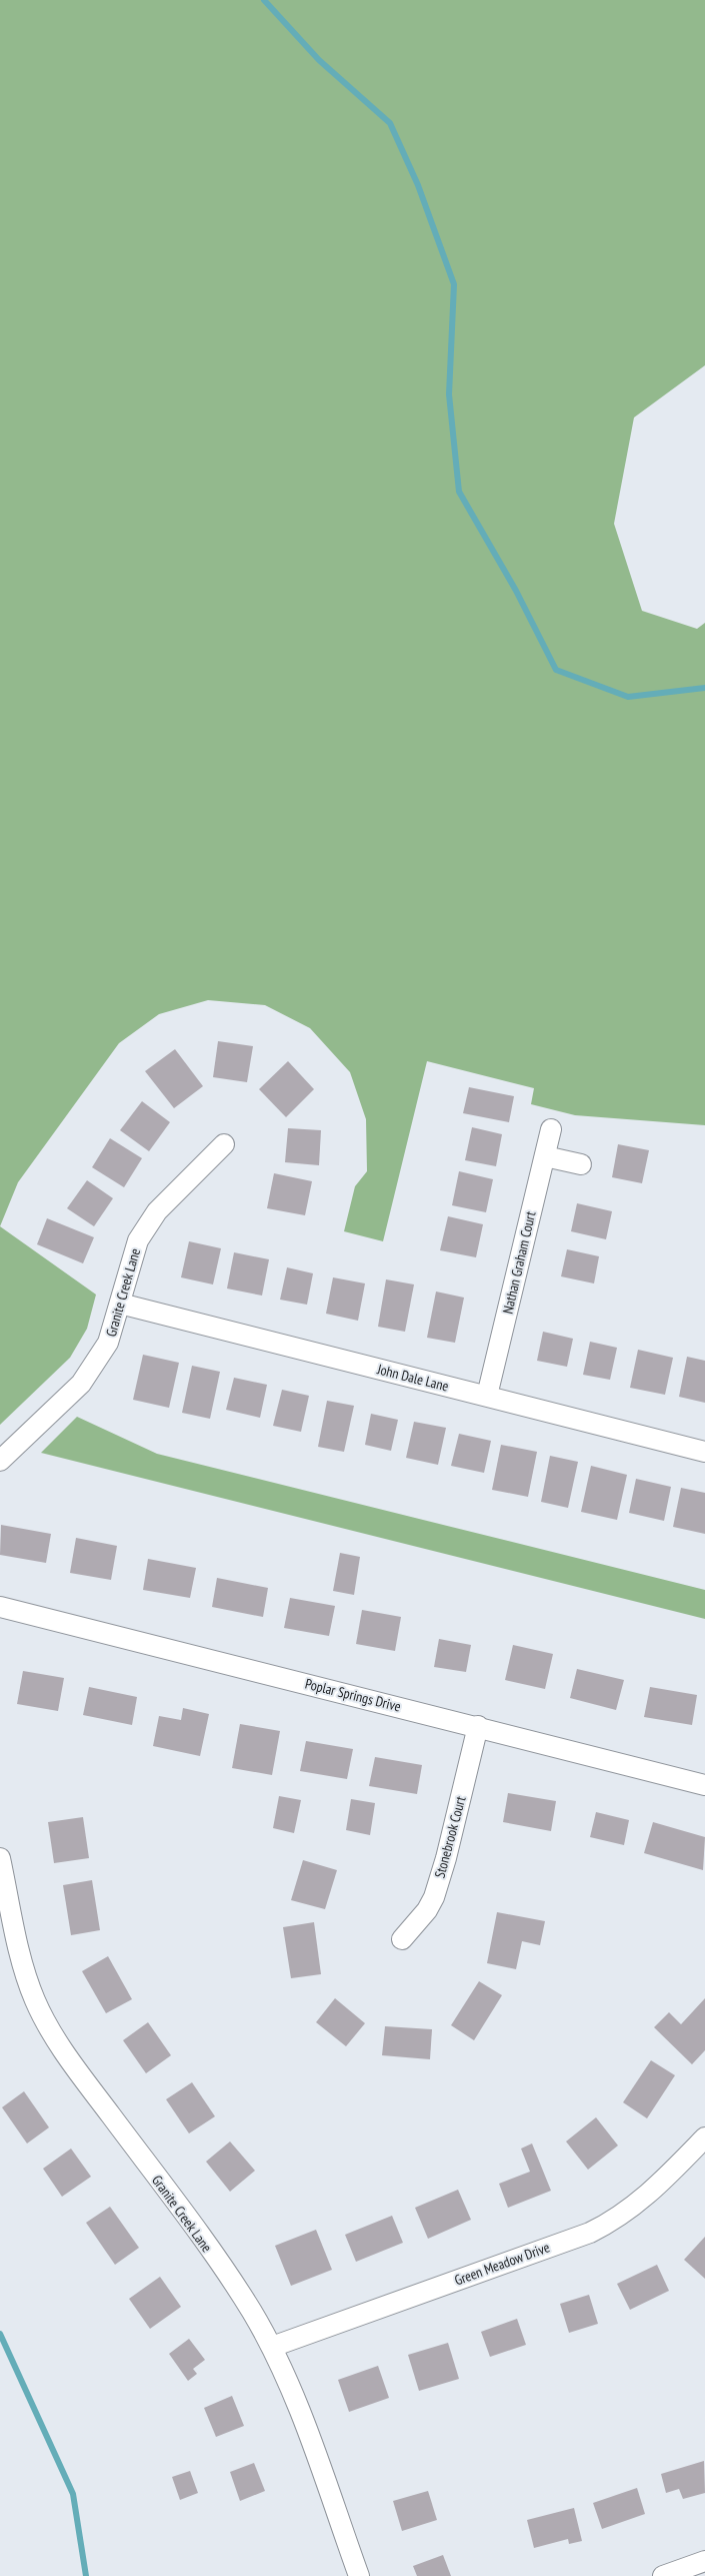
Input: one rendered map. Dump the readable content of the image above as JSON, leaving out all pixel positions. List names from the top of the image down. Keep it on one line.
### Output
{"streets":{"street":["Nathan Graham Court","Granite Creek Lane","John Dale Lane","Poplar Springs Drive","Stonebrook Court","Green Meadow Drive"]},"crossings":[["Nathan Graham Court","John Dale Lane"],["Granite Creek Lane","John Dale Lane"],["Granite Creek Lane","Green Meadow Drive"],["Poplar Springs Drive","Stonebrook Court"]]}
